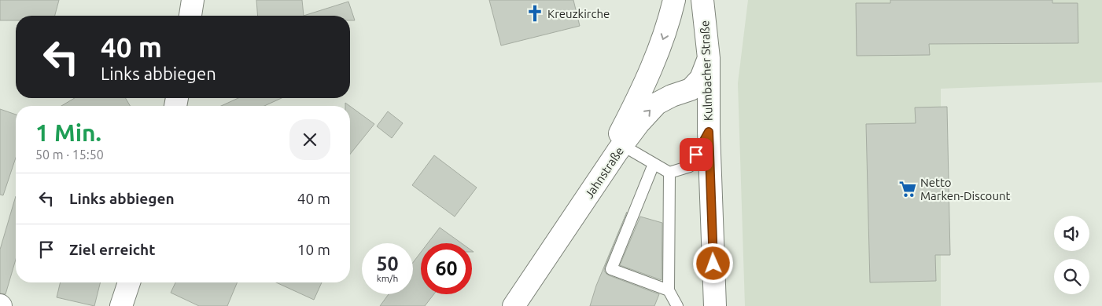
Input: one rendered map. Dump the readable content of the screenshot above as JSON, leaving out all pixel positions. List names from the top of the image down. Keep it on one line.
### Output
{"streets":{"main road":["Kulmbacher Straße","Jahnstraße"]},"crossings":[["Kulmbacher Straße","Jahnstraße"]],"places":{"church":["Kreuzkirche"],"supermarket":["Netto Marken-Discount"]},"page":{"turn":["40 m","Links abbiegen"],"heading":["1 Min.","50 m · 15:50"],"list":[{"name":"Links abbiegen","value":"40 m"},{"name":"Ziel erreicht","value":"10 m"}],"speed":"50 km/h","limit":"60"}}
